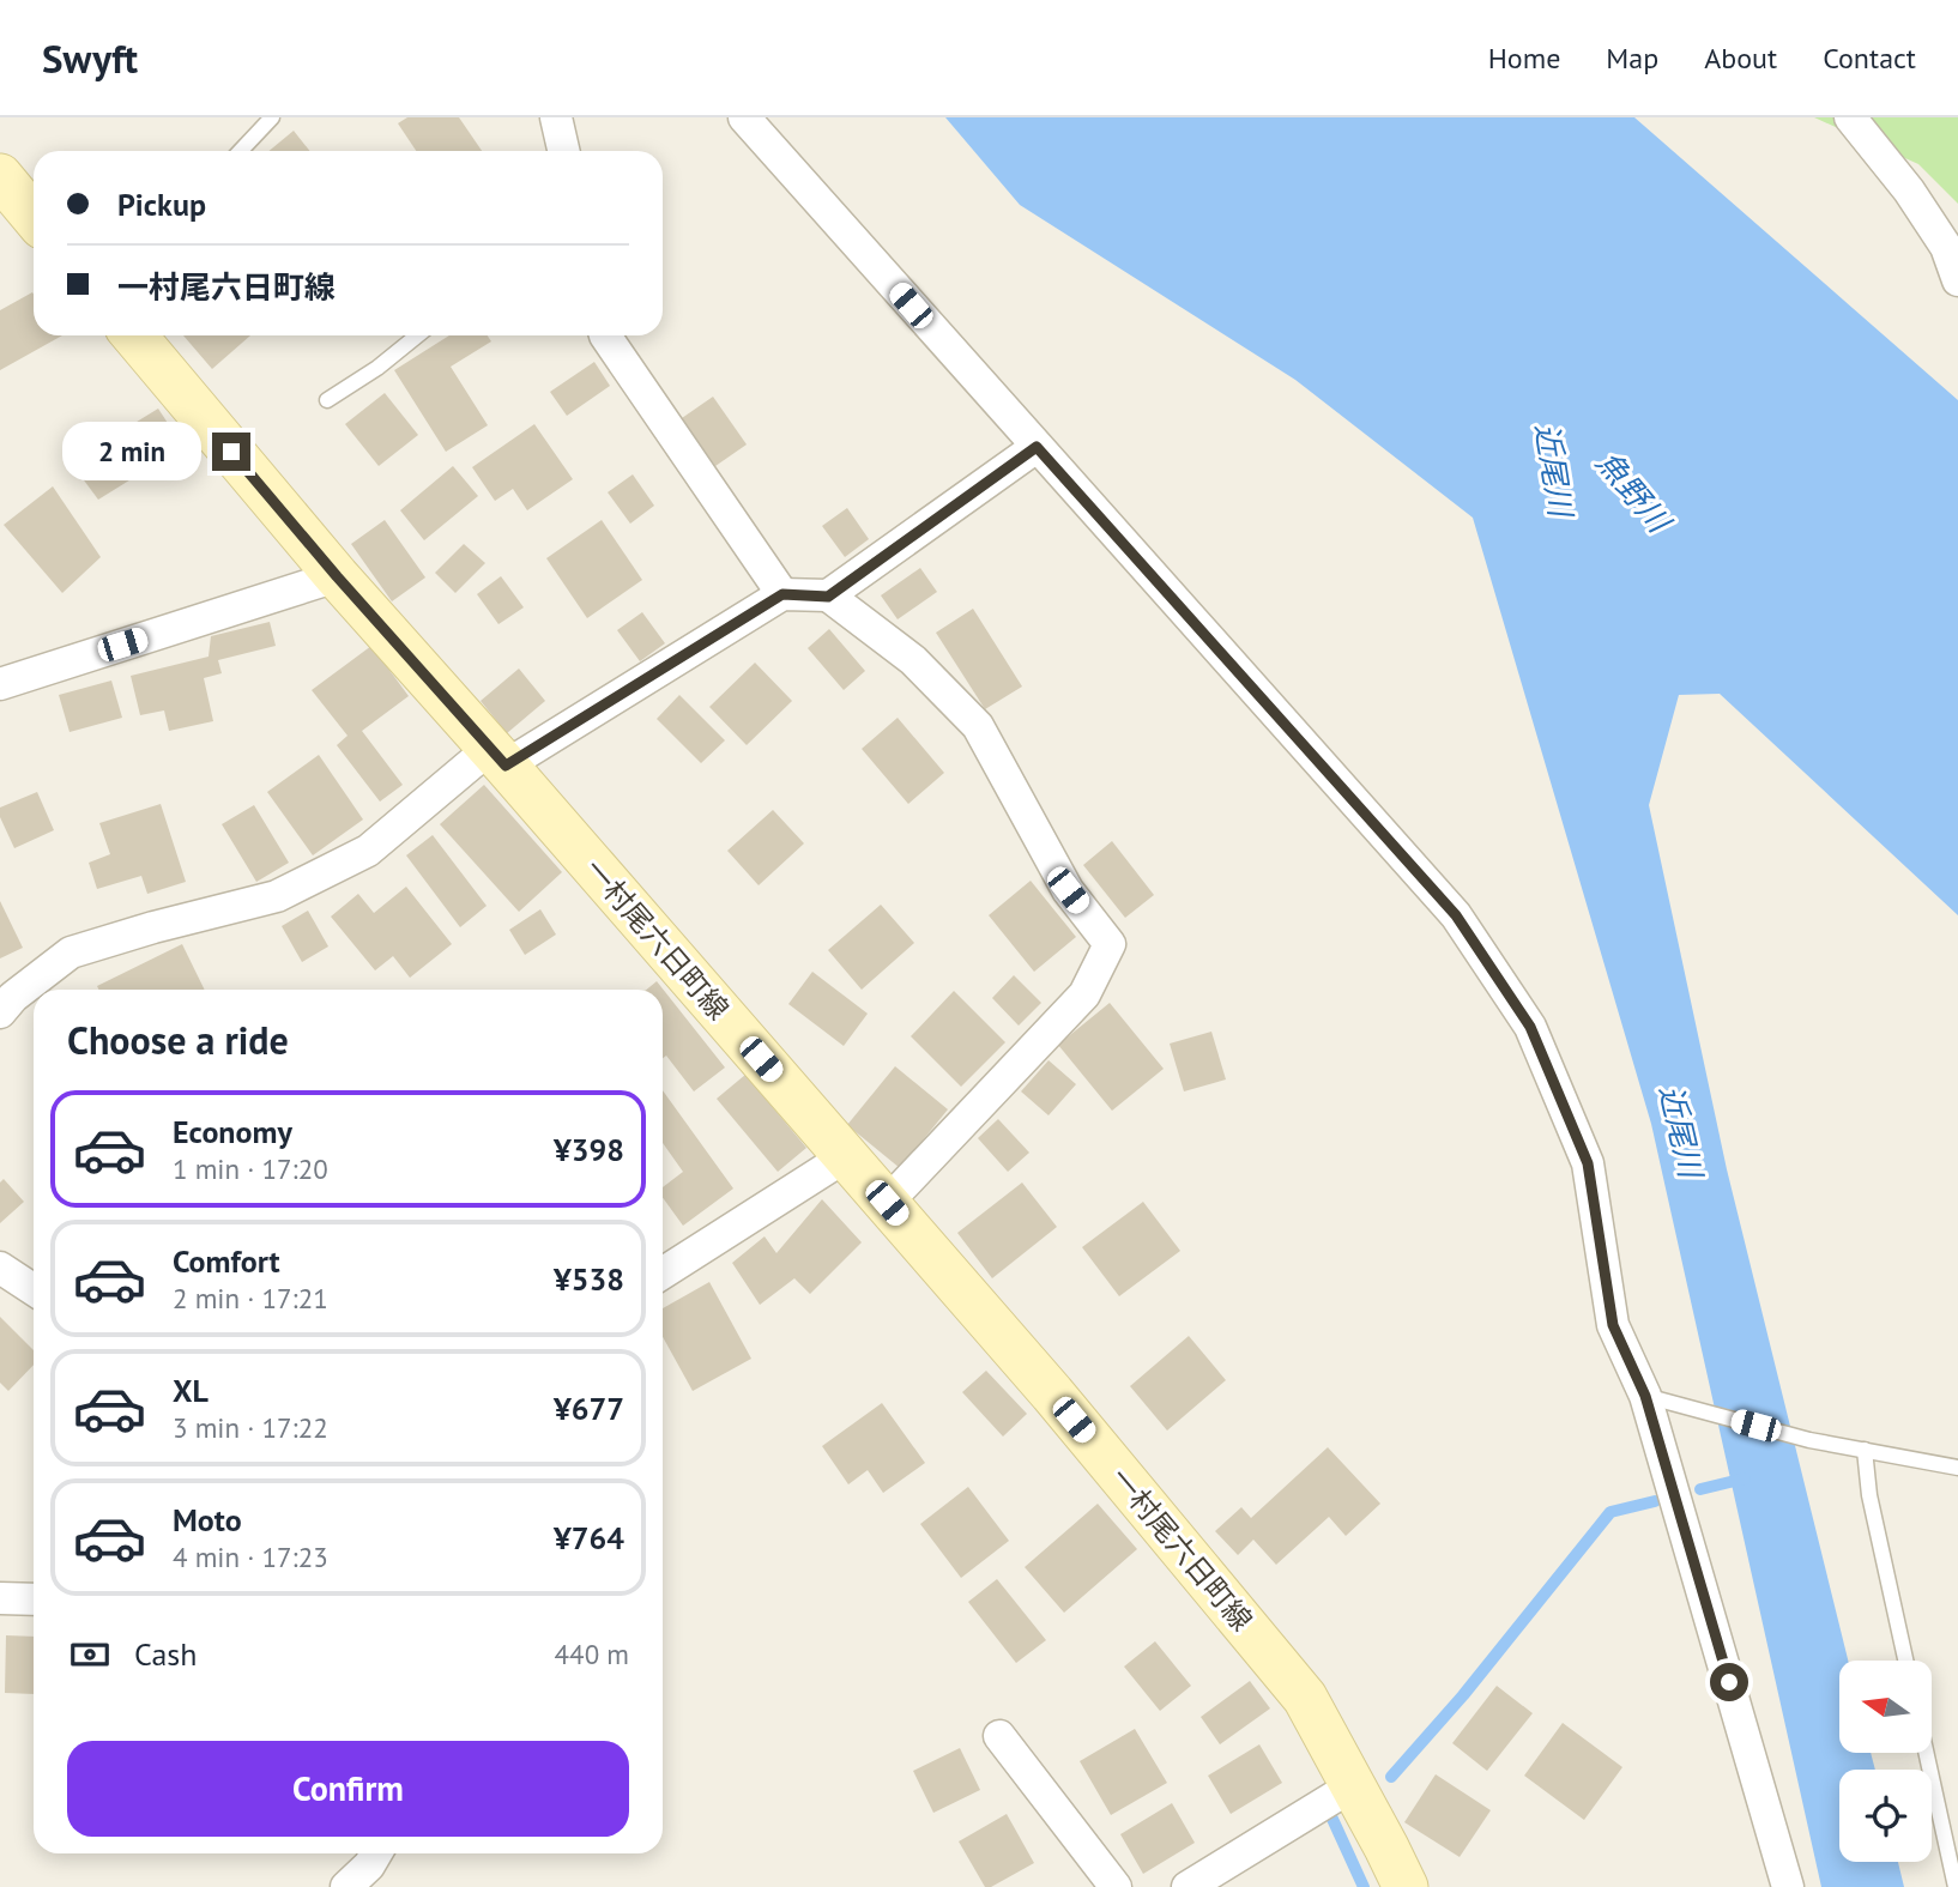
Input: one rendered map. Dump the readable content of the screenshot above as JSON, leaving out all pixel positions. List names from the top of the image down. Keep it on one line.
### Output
{"streets":{"main road":["一村尾六日町線"]},"water":["近尾川","魚野川"],"north":"left","page":{"header":"Swyft","nav":["Home","Map","About","Contact"],"banner":["Pickup","一村尾六日町線"],"bubble":"2 min","heading":"Choose a ride","list":[{"name":"Economy","note":"1 min · 17:20","value":"¥398"},{"name":"Comfort","note":"2 min · 17:21","value":"¥538"},{"name":"XL","note":"3 min · 17:22","value":"¥677"},{"name":"Moto","note":"4 min · 17:23","value":"¥764"}],"pay":["Cash","440 m"],"buttons":"Confirm"}}
